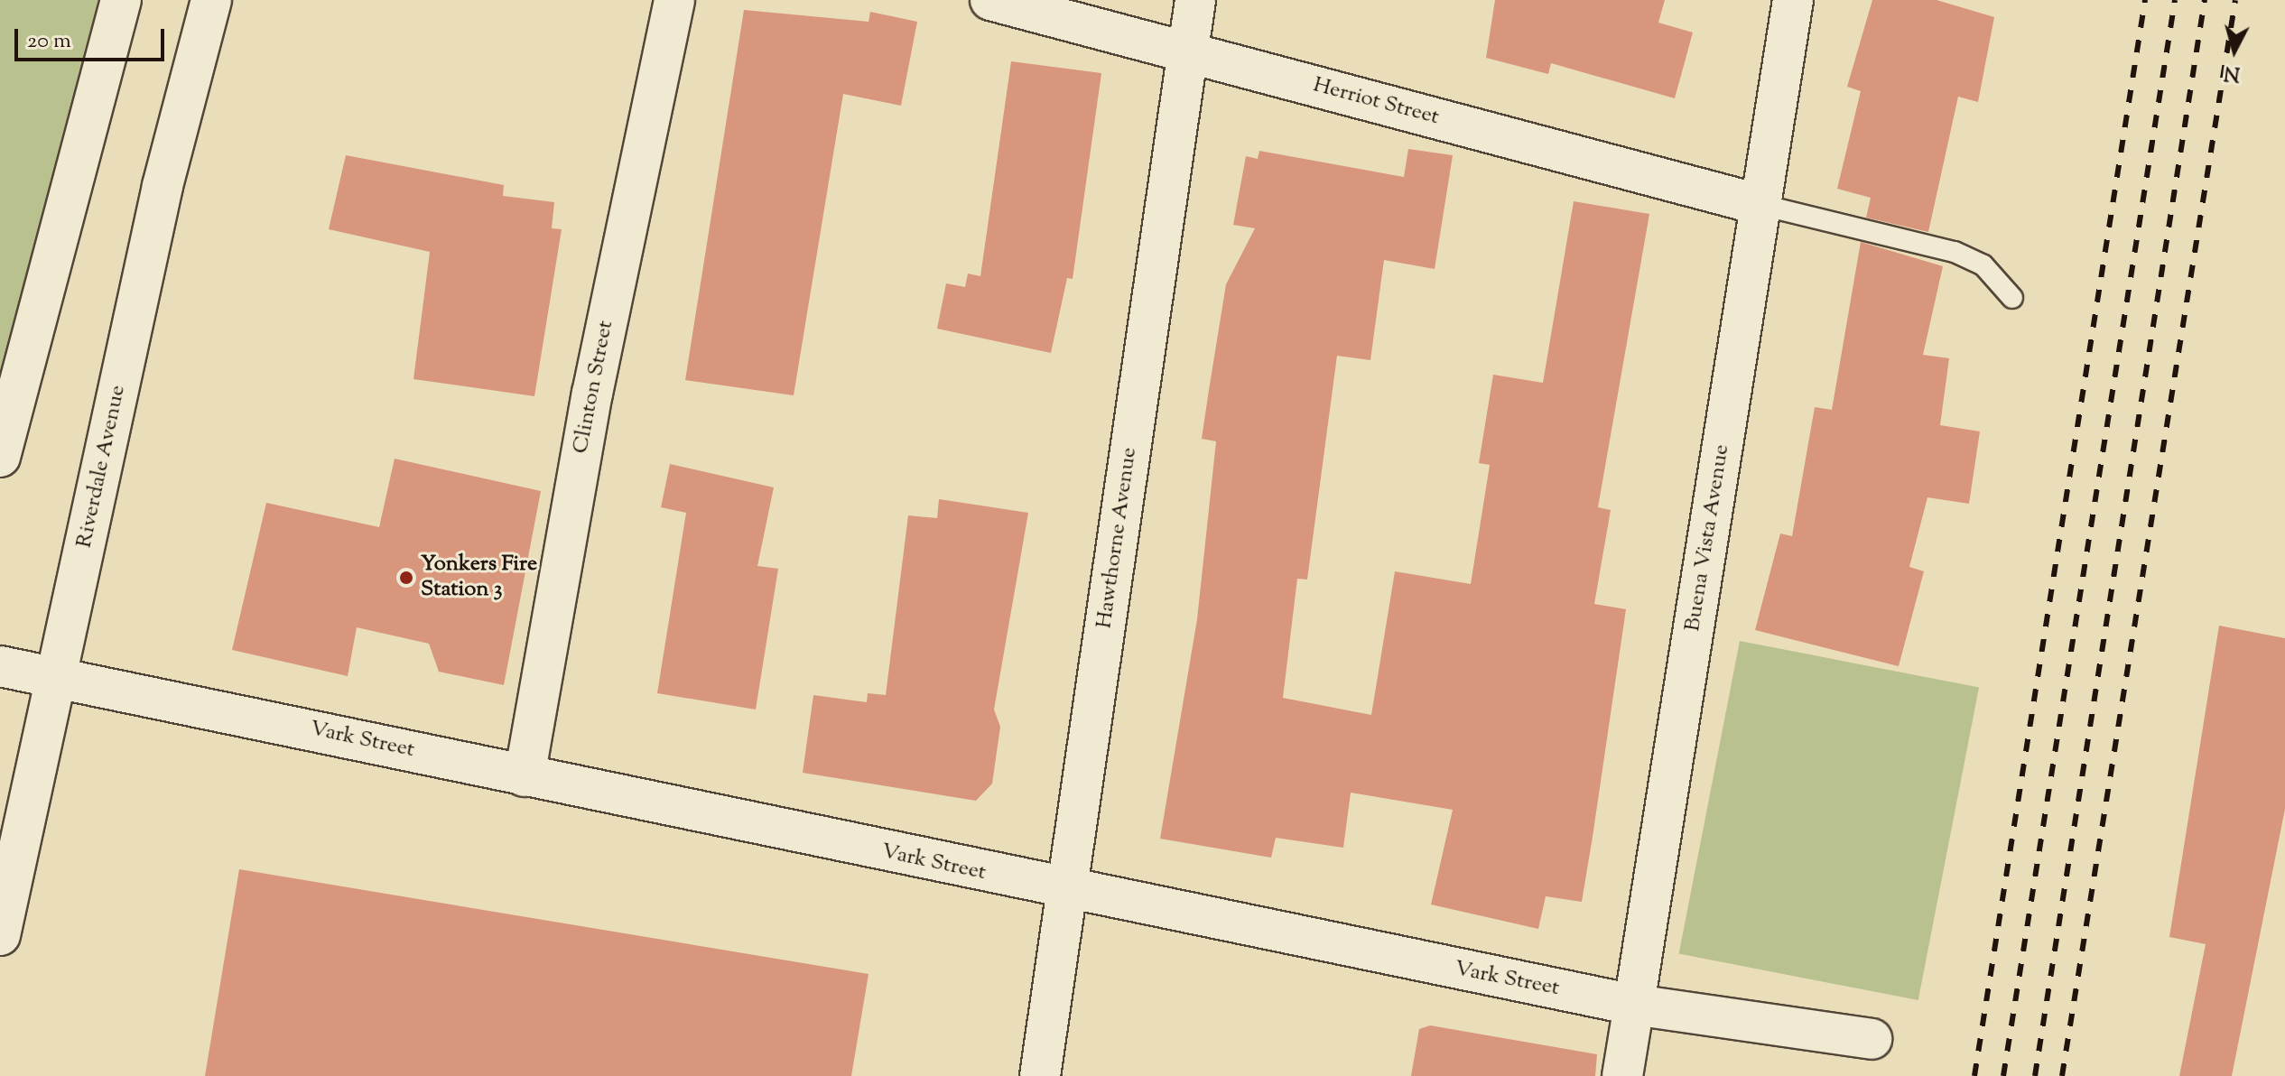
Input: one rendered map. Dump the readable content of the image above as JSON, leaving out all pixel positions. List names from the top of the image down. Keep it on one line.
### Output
{"streets":{"street":["Herriot Street","Clinton Street","Riverdale Avenue","Hawthorne Avenue","Buena Vista Avenue","Vark Street"]},"crossings":[["Herriot Street","Hawthorne Avenue"],["Herriot Street","Buena Vista Avenue"],["Clinton Street","Vark Street"],["Riverdale Avenue","Vark Street"],["Hawthorne Avenue","Vark Street"],["Buena Vista Avenue","Vark Street"]],"places":["Yonkers Fire Station 3"],"scale_bar":"20 m","north":"bottom"}
